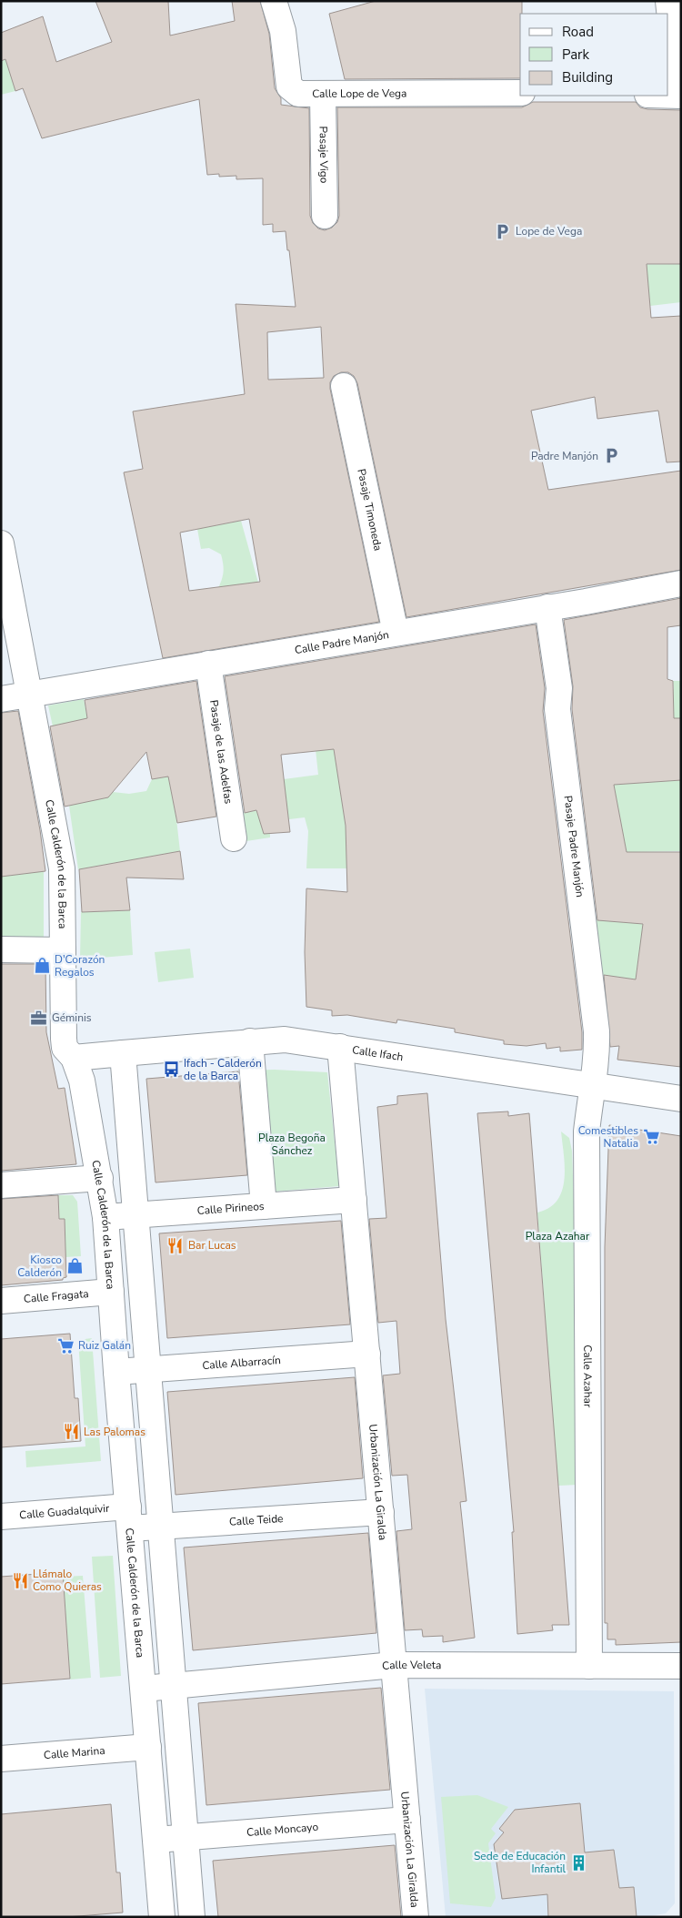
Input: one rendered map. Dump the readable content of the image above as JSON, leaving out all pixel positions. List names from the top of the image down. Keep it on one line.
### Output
{"streets":{"street":["Calle Lope de Vega","Pasaje Vigo","Pasaje Timoneda","Calle Padre Manjón","Pasaje de las Adelfas","Pasaje Padre Manjón","Calle Calderón de la Barca","Calle Ifach","Calle Pirineos","Calle Fragata","Calle Albarracín","Calle Azahar","Urbanización La Giralda","Calle Guadalquivir","Calle Teide","Calle Veleta","Calle Marina","Calle Moncayo"]},"crossings":[["Calle Lope de Vega","Pasaje Vigo"],["Pasaje Timoneda","Calle Padre Manjón"],["Calle Padre Manjón","Pasaje de las Adelfas"],["Calle Padre Manjón","Pasaje Padre Manjón"],["Calle Padre Manjón","Calle Calderón de la Barca"],["Pasaje Padre Manjón","Calle Ifach"],["Pasaje Padre Manjón","Calle Azahar"],["Calle Calderón de la Barca","Calle Ifach"],["Calle Calderón de la Barca","Calle Pirineos"],["Calle Calderón de la Barca","Calle Fragata"],["Calle Calderón de la Barca","Calle Albarracín"],["Calle Calderón de la Barca","Calle Guadalquivir"],["Calle Calderón de la Barca","Calle Teide"],["Calle Calderón de la Barca","Calle Veleta"],["Calle Calderón de la Barca","Calle Marina"],["Calle Calderón de la Barca","Calle Moncayo"],["Calle Ifach","Calle Azahar"],["Calle Ifach","Urbanización La Giralda"],["Calle Pirineos","Urbanización La Giralda"],["Calle Albarracín","Urbanización La Giralda"],["Calle Azahar","Calle Veleta"],["Urbanización La Giralda","Calle Teide"],["Urbanización La Giralda","Calle Veleta"],["Urbanización La Giralda","Calle Moncayo"],["Calle Guadalquivir","Calle Teide"]],"parks":["Plaza Begoña Sánchez","Plaza Azahar"],"places":{"parking":["Lope de Vega","Padre Manjón"],"shop":["D'Corazón Regalos","Kiosco Calderón"],"office":["Géminis"],"bus stop":["Ifach - Calderón de la Barca"],"supermarket":["Comestibles Natalia","Ruiz Galán"],"restaurant":["Bar Lucas","Las Palomas","Llámalo Como Quieras"],"building":["Sede de Educación Infantil"]},"legend":["Road","Park","Building"]}
